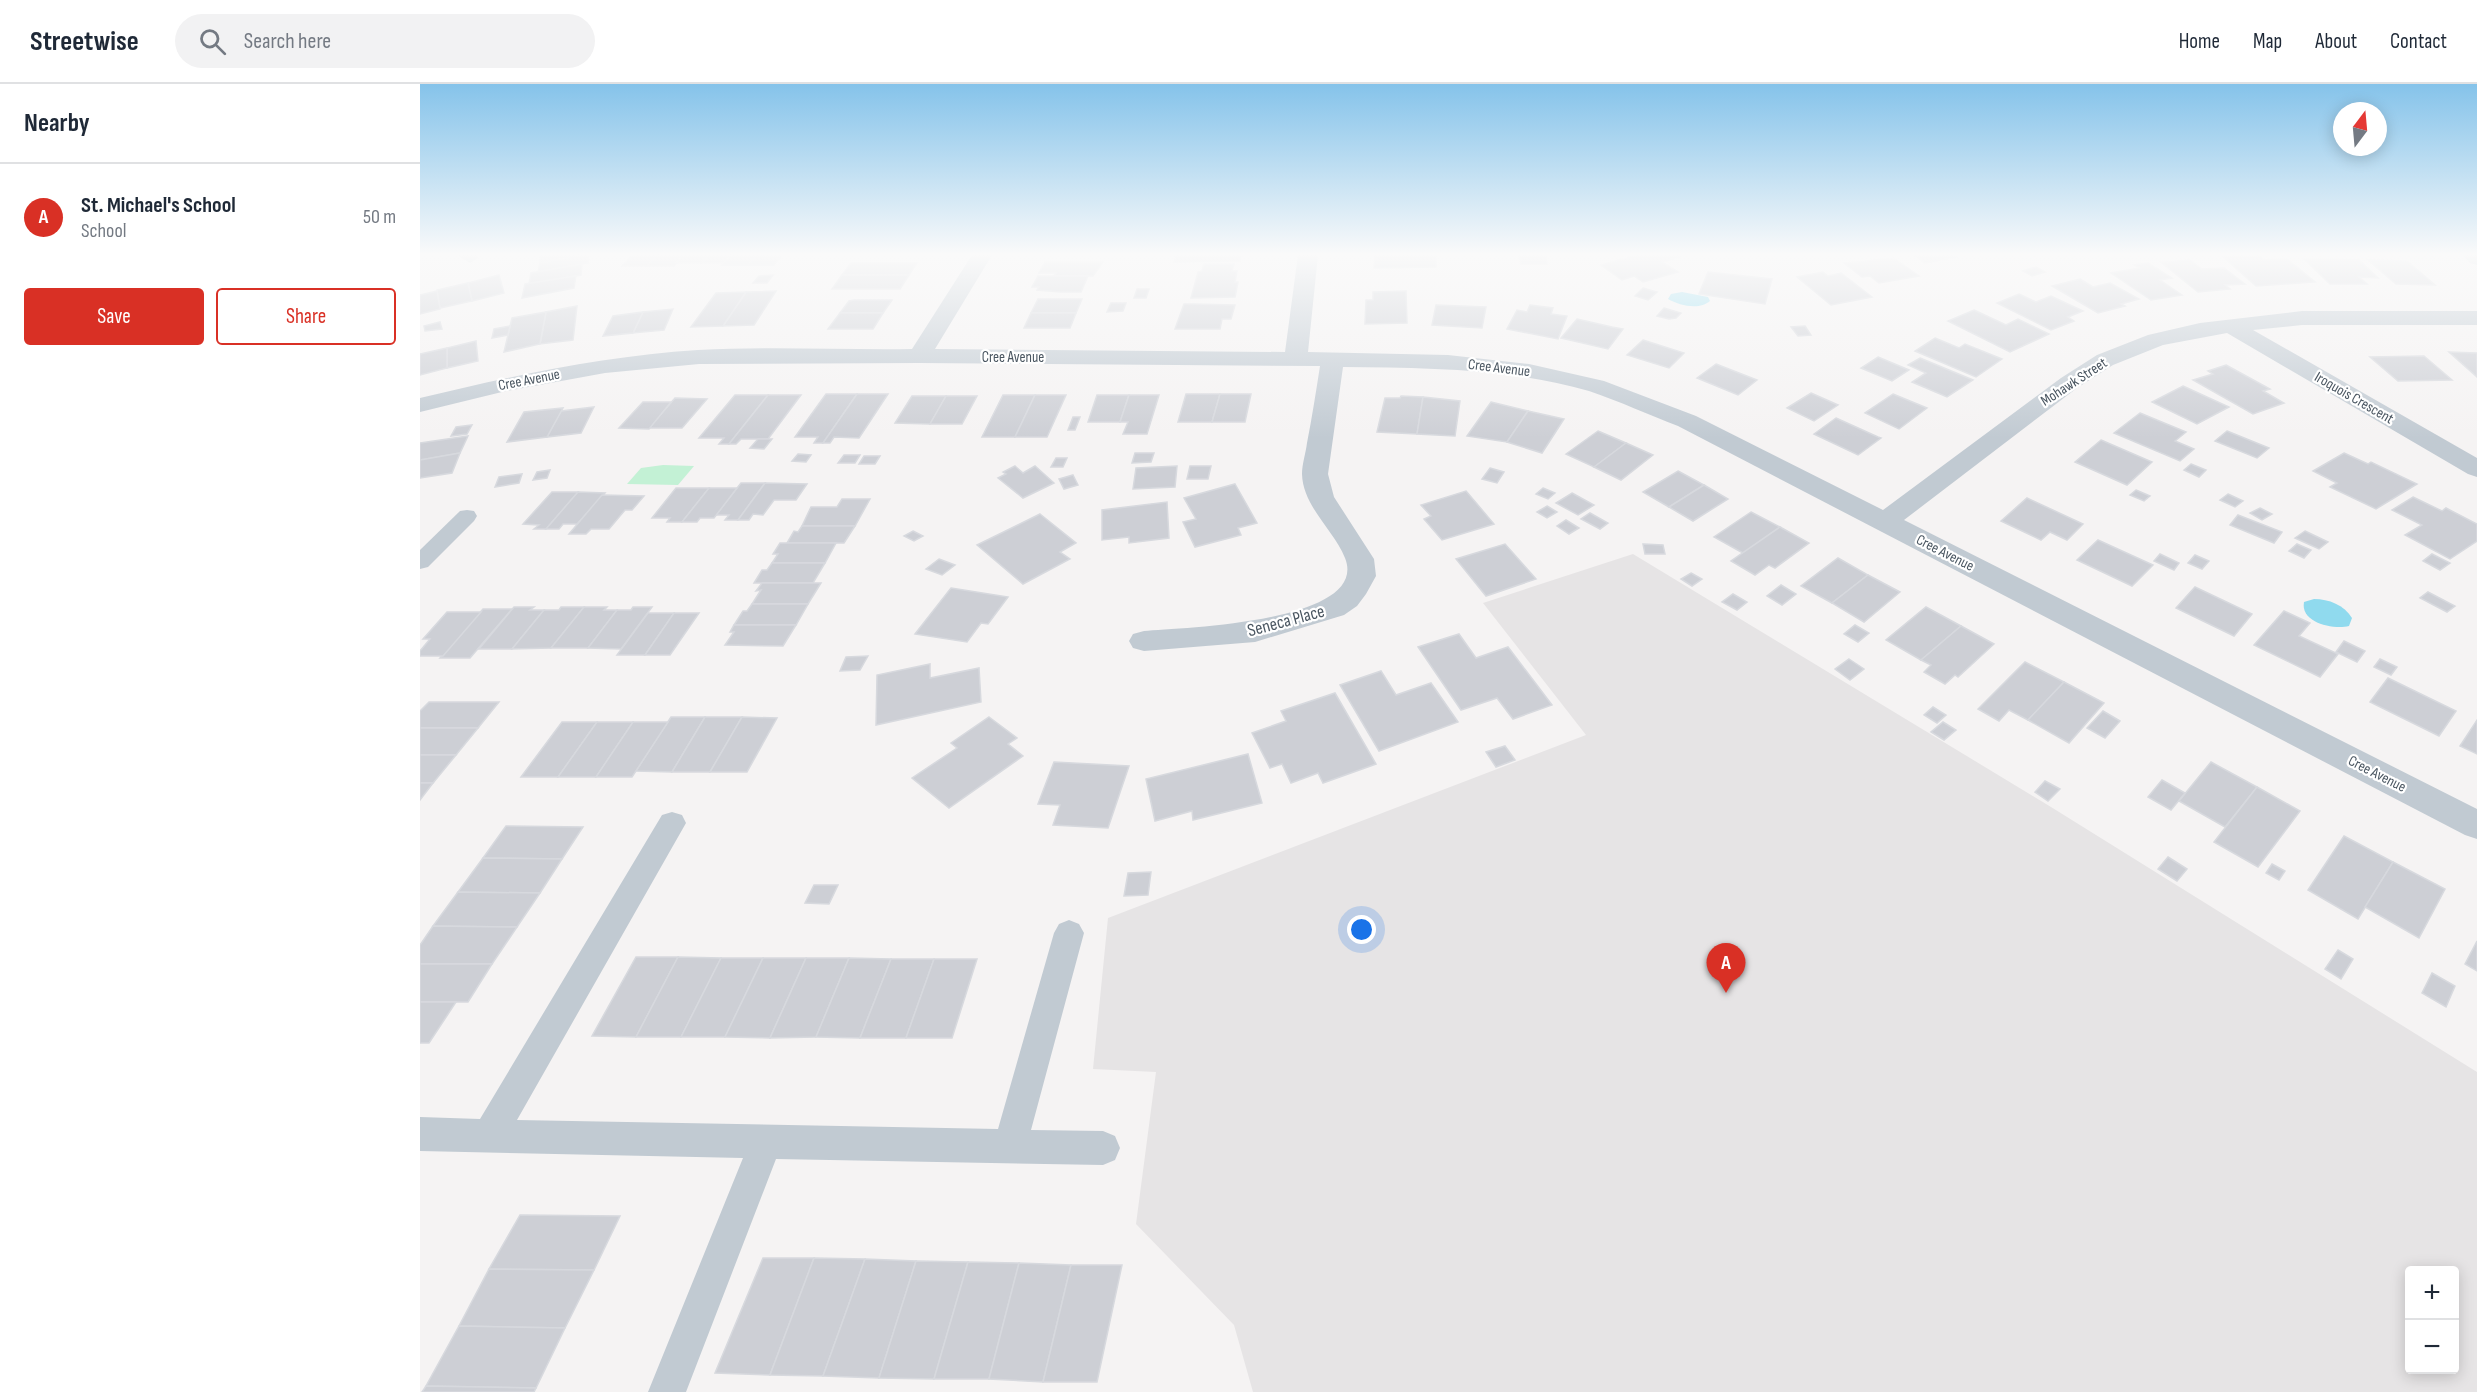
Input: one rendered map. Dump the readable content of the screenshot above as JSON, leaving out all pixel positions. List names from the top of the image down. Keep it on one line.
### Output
{"streets":{"street":["Cree Avenue","Mohawk Street","Iroquois Crescent","Seneca Place"]},"crossings":[["Cree Avenue","Mohawk Street"],["Cree Avenue","Seneca Place"],["Mohawk Street","Iroquois Crescent"]],"north":"top","page":{"header":"Streetwise","search":"Search here","nav":["Home","Map","About","Contact"],"heading":"Nearby","list":[{"mark":"A","name":"St. Michael's School","note":"School","value":"50 m"}],"buttons":["Save","Share"],"pins":"A","map_buttons":["+","−"]}}
